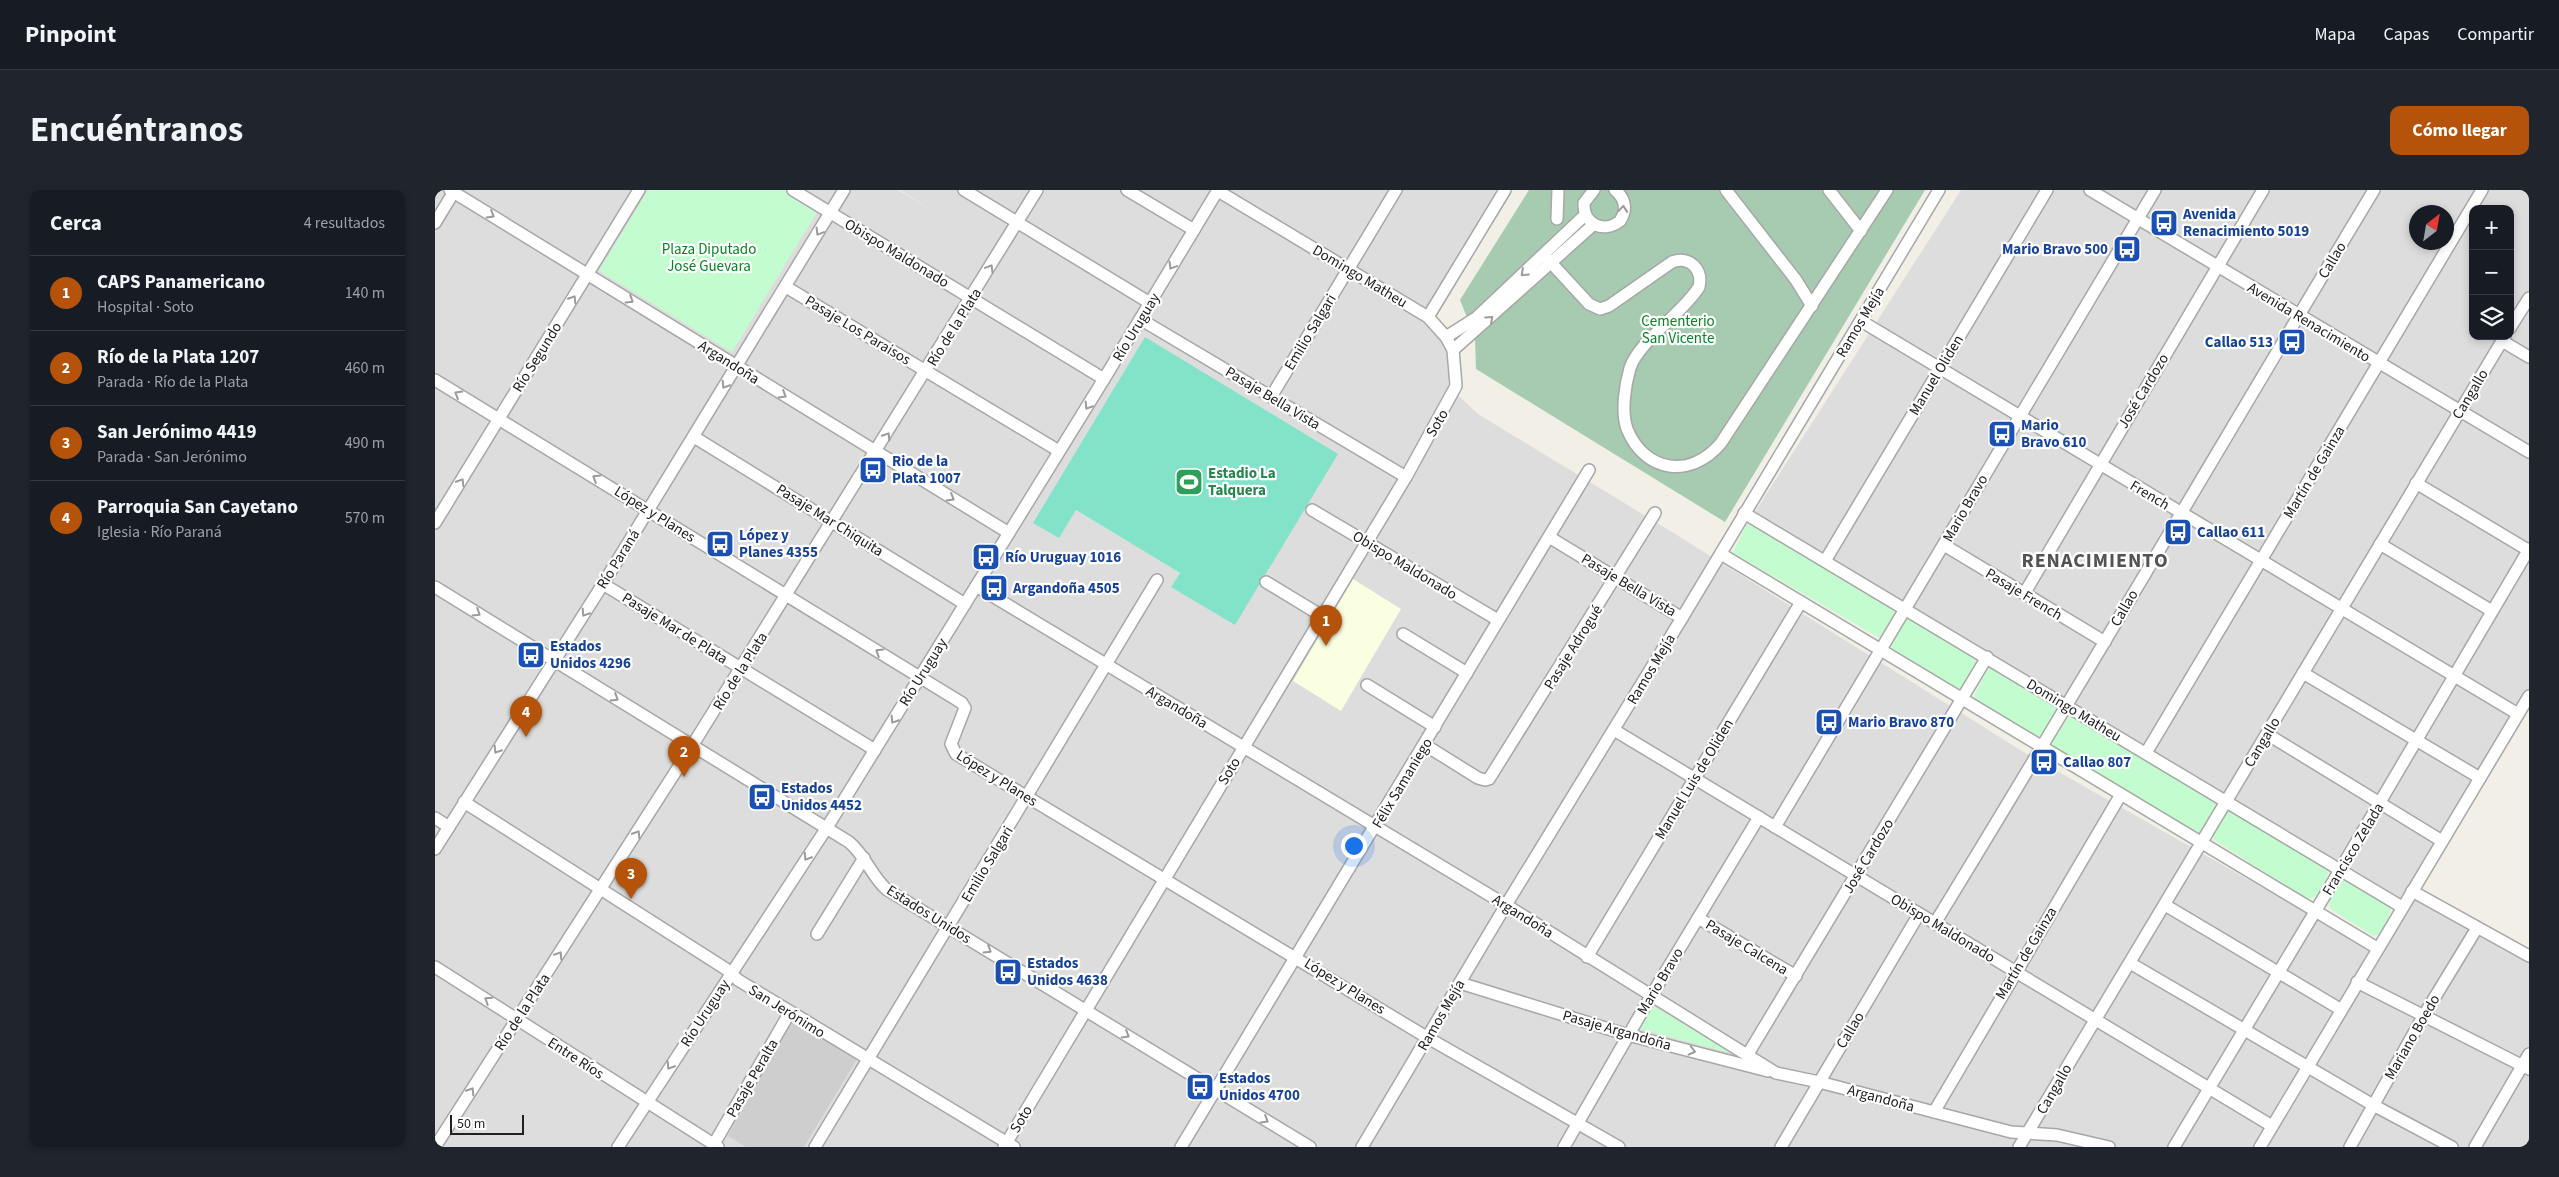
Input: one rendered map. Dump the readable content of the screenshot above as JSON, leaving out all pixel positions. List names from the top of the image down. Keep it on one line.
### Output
{"streets":{"street":["Obispo Maldonado","Callao","Domingo Matheu","Ramos Mejía","Avenida Renacimiento","Río de la Plata","Río Uruguay","Pasaje Los Paraisos","Emilio Salgari","Río Segundo","Argandoña","Manuel Oliden","José Cardozo","Cangallo","Pasaje Bella Vista","Soto","Martín de Gainza","French","Mario Bravo","López y Planes","Pasaje Mar Chiquita","Río Paraná","Pasaje French","Pasaje Mar de Plata","Pasaje Adrogué","Manuel Luis de Oliden","Félix Samaniego","Francisco Zelada","Estados Unidos","Pasaje Calcena","San Jerónimo","Pasaje Argandoña","Mariano Boedo","Entre Ríos","Pasaje Peralta"]},"crossings":[["Obispo Maldonado","Callao"],["Obispo Maldonado","Ramos Mejía"],["Obispo Maldonado","Río de la Plata"],["Obispo Maldonado","Río Uruguay"],["Obispo Maldonado","José Cardozo"],["Obispo Maldonado","Cangallo"],["Obispo Maldonado","Soto"],["Obispo Maldonado","Martín de Gainza"],["Obispo Maldonado","Mario Bravo"],["Obispo Maldonado","Río Paraná"],["Obispo Maldonado","Manuel Luis de Oliden"],["Obispo Maldonado","Félix Samaniego"],["Obispo Maldonado","Francisco Zelada"],["Callao","Domingo Matheu"],["Callao","Avenida Renacimiento"],["Callao","Argandoña"],["Callao","French"],["Callao","Pasaje French"],["Domingo Matheu","Ramos Mejía"],["Domingo Matheu","Río Uruguay"],["Domingo Matheu","Emilio Salgari"],["Domingo Matheu","Manuel Oliden"],["Domingo Matheu","José Cardozo"],["Domingo Matheu","Cangallo"],["Domingo Matheu","Soto"],["Domingo Matheu","Martín de Gainza"],["Domingo Matheu","Mario Bravo"],["Domingo Matheu","Francisco Zelada"],["Ramos Mejía","Argandoña"],["Ramos Mejía","Pasaje Bella Vista"],["Ramos Mejía","French"],["Ramos Mejía","López y Planes"],["Ramos Mejía","Pasaje Argandoña"],["Avenida Renacimiento","José Cardozo"],["Avenida Renacimiento","Cangallo"],["Avenida Renacimiento","Martín de Gainza"],["Avenida Renacimiento","Mario Bravo"],["Río de la Plata","Pasaje Los Paraisos"],["Río de la Plata","Argandoña"],["Río de la Plata","López y Planes"],["Río de la Plata","Pasaje Mar Chiquita"],["Río de la Plata","Pasaje Mar de Plata"],["Río de la Plata","Estados Unidos"],["Río de la Plata","San Jerónimo"],["Río de la Plata","Entre Ríos"],["Río Uruguay","Pasaje Los Paraisos"],["Río Uruguay","Argandoña"],["Río Uruguay","Pasaje Bella Vista"],["Río Uruguay","López y Planes"],["Río Uruguay","Pasaje Mar Chiquita"],["Río Uruguay","Pasaje Mar de Plata"],["Río Uruguay","Estados Unidos"],["Río Uruguay","San Jerónimo"],["Río Uruguay","Entre Ríos"],["Pasaje Los Paraisos","Río Paraná"],["Emilio Salgari","Argandoña"],["Emilio Salgari","Pasaje Bella Vista"],["Emilio Salgari","López y Planes"],["Emilio Salgari","Estados Unidos"],["Emilio Salgari","San Jerónimo"],["Río Segundo","Argandoña"],["Río Segundo","López y Planes"],["Argandoña","José Cardozo"],["Argandoña","Cangallo"],["Argandoña","Soto"],["Argandoña","Martín de Gainza"],["Argandoña","Mario Bravo"],["Argandoña","Río Paraná"],["Argandoña","Manuel Luis de Oliden"],["Argandoña","Félix Samaniego"],["Argandoña","Pasaje Argandoña"],["Manuel Oliden","French"],["José Cardozo","French"],["José Cardozo","Pasaje French"],["José Cardozo","Pasaje Calcena"],["Cangallo","French"],["Pasaje Bella Vista","Soto"],["Pasaje Bella Vista","Pasaje Adrogué"],["Pasaje Bella Vista","Félix Samaniego"],["Soto","López y Planes"],["Soto","Estados Unidos"],["Soto","San Jerónimo"],["Martín de Gainza","French"],["French","Mario Bravo"],["French","Francisco Zelada"],["Mario Bravo","López y Planes"],["Mario Bravo","Pasaje French"],["Mario Bravo","Pasaje Calcena"],["Mario Bravo","Pasaje Argandoña"],["López y Planes","Río Paraná"],["López y Planes","Félix Samaniego"],["Pasaje Mar Chiquita","Río Paraná"],["Río Paraná","Pasaje Mar de Plata"],["Río Paraná","Estados Unidos"],["Río Paraná","San Jerónimo"],["Pasaje Adrogué","Félix Samaniego"],["Félix Samaniego","Estados Unidos"],["San Jerónimo","Pasaje Peralta"],["Entre Ríos","Pasaje Peralta"]],"one_way":["Río de la Plata","Río Uruguay","Río Segundo","Río Paraná","Estados Unidos","Pasaje Argandoña"],"districts":["RENACIMIENTO"],"parks":["Plaza Diputado José Guevara","Cementerio San Vicente"],"places":{"bus stop":["Avenida Renacimiento 5019","Mario Bravo 500","Callao 513","Mario Bravo 610","Rio de la Plata 1007","Callao 611","López y Planes 4355","Río Uruguay 1016","Argandoña 4505","Estados Unidos 4296","Mario Bravo 870","Callao 807","Estados Unidos 4452","Estados Unidos 4638","Estados Unidos 4700"],"sports":["Estadio La Talquera"]},"scale_bar":"50 m","north":"top right","page":{"header":"Pinpoint","nav":["Mapa","Capas","Compartir"],"title":"Encuéntranos","buttons":"Cómo llegar","heading":["Cerca","4 resultados"],"map_buttons":["+","−"],"list":[{"mark":"1","name":"CAPS Panamericano","note":"Hospital · Soto","value":"140 m"},{"mark":"2","name":"Río de la Plata 1207","note":"Parada · Río de la Plata","value":"460 m"},{"mark":"3","name":"San Jerónimo 4419","note":"Parada · San Jerónimo","value":"490 m"},{"mark":"4","name":"Parroquia San Cayetano","note":"Iglesia · Río Paraná","value":"570 m"}],"pins":["1","4","2","3"],"scale":"50 m"}}
